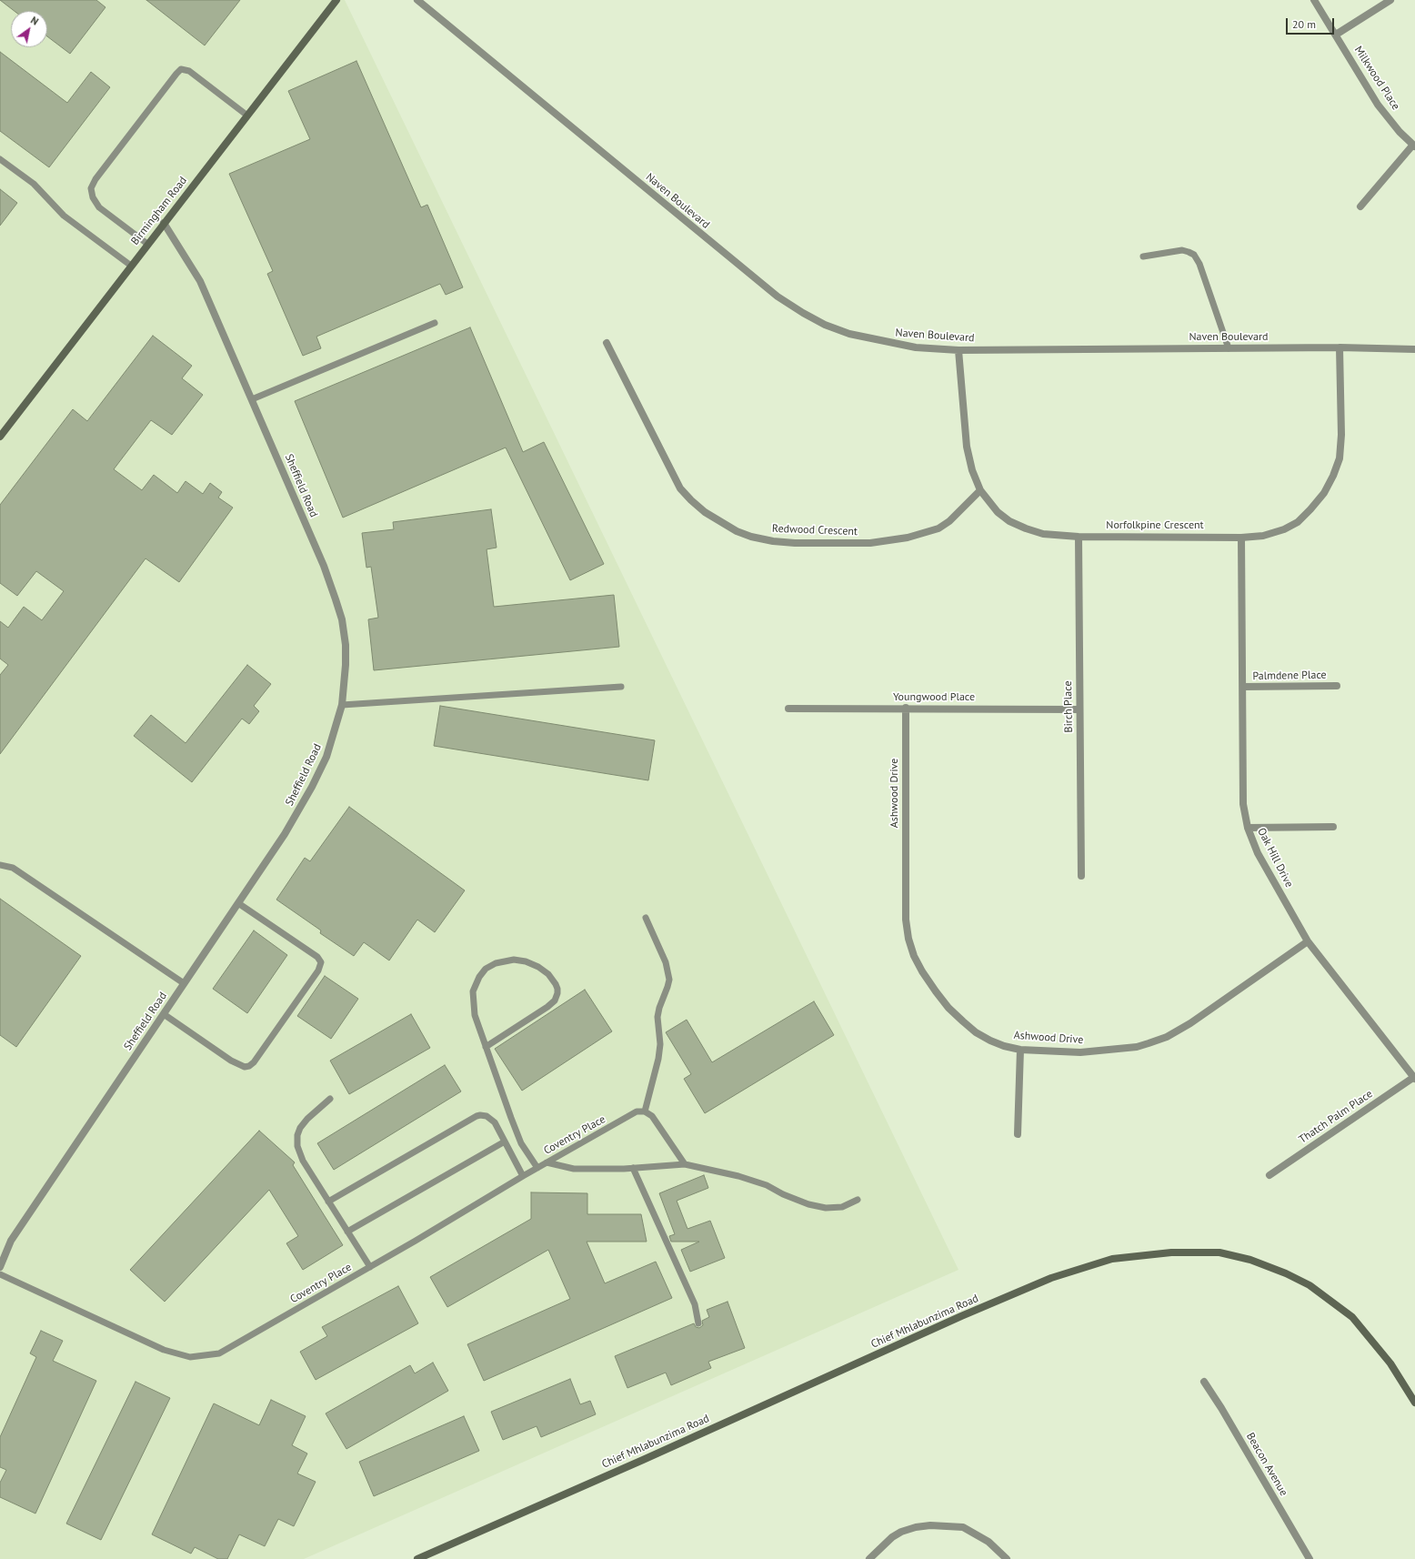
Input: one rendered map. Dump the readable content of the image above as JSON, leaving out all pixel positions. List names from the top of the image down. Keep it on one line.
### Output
{"streets":{"main road":["Birmingham Road","Chief Mhlabunzima Road"],"street":["Milkwood Place","Naven Boulevard","Sheffield Road","Norfolkpine Crescent","Redwood Crescent","Palmdene Place","Youngwood Place","Birch Place","Ashwood Drive","Oak Hill Drive","Thatch Palm Place","Beacon Avenue"],"lane":["Coventry Place"]},"crossings":[["Naven Boulevard","Norfolkpine Crescent"],["Birmingham Road","Sheffield Road"],["Norfolkpine Crescent","Redwood Crescent"],["Norfolkpine Crescent","Birch Place"],["Norfolkpine Crescent","Oak Hill Drive"],["Palmdene Place","Oak Hill Drive"],["Youngwood Place","Birch Place"],["Youngwood Place","Ashwood Drive"],["Ashwood Drive","Oak Hill Drive"],["Oak Hill Drive","Thatch Palm Place"]],"scale_bar":"20 m","north":"top right"}
